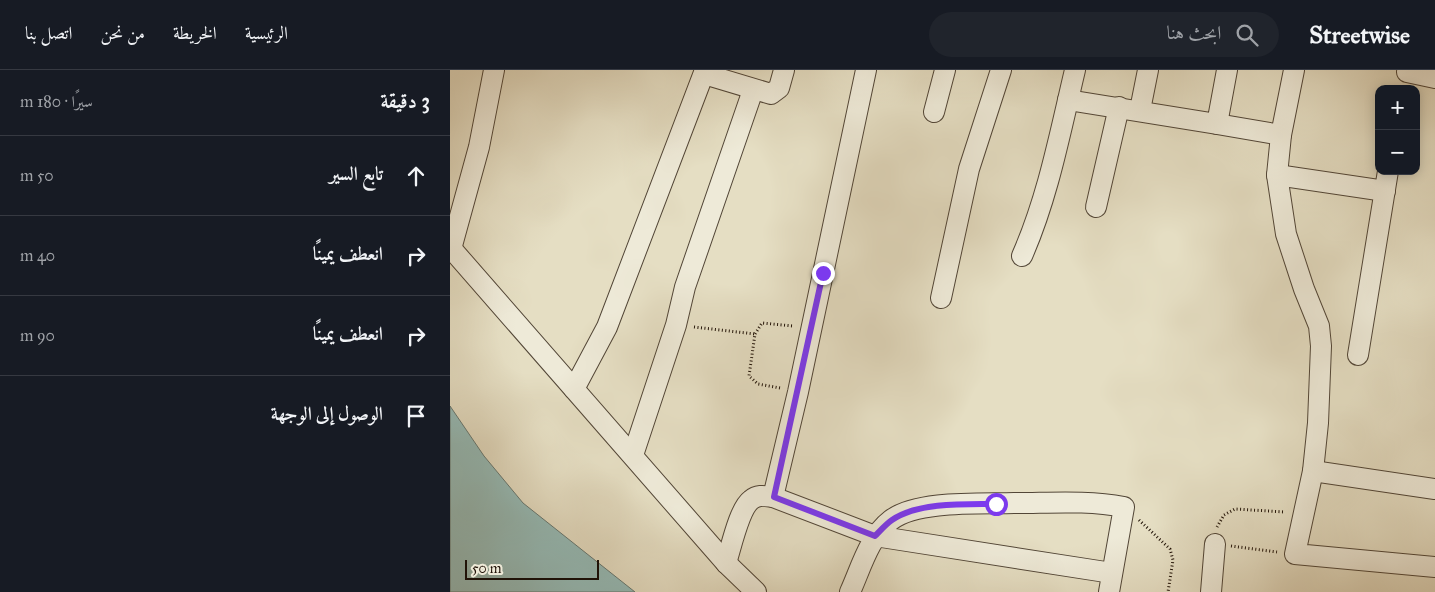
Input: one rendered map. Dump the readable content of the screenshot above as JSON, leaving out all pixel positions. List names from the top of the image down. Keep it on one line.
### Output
{"scale_bar":"50 m","page":{"header":"Streetwise","search":"ابحث هنا","nav":["الرئيسية","الخريطة","من نحن","اتصل بنا"],"heading":["3 دقيقة","سيرًا · 180 m"],"map_buttons":["+","−"],"list":[["تابع السير","50 m"],["انعطف يمينًا","40 m"],["انعطف يمينًا","90 m"],"الوصول إلى الوجهة"],"scale":"50 m"}}
